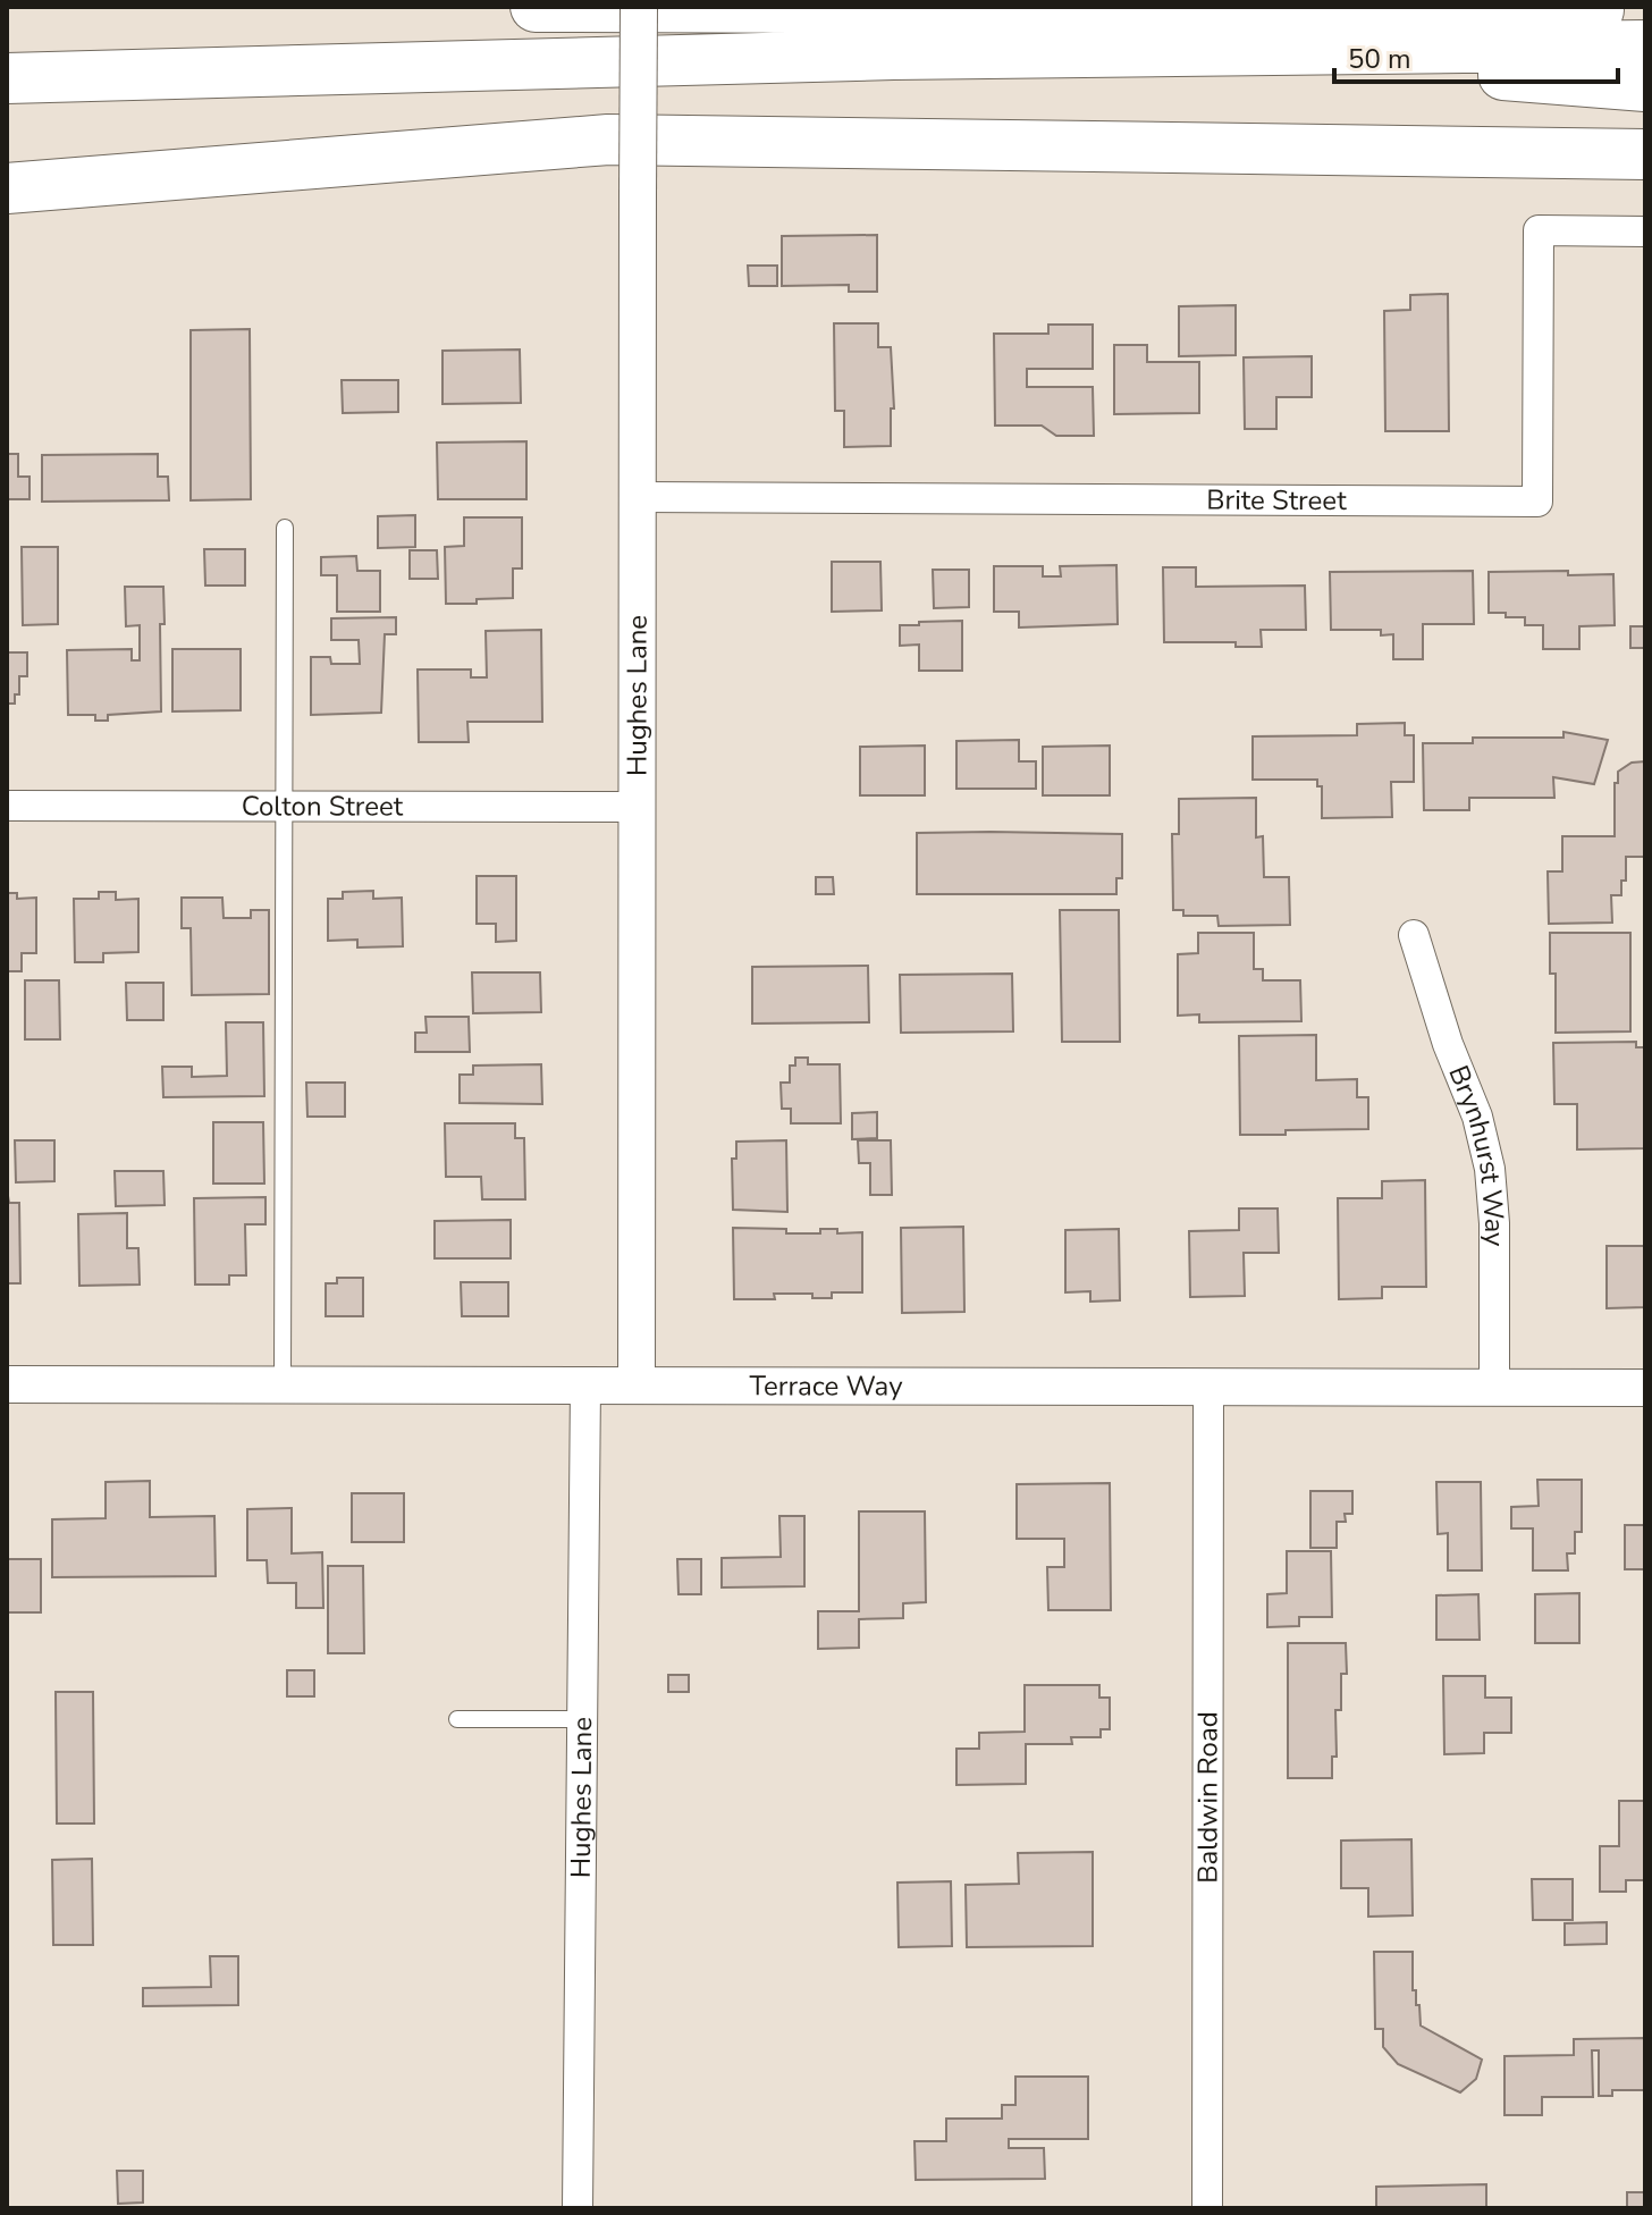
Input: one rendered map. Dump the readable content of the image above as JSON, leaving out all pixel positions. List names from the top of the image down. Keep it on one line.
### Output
{"streets":{"street":["Brite Street","Hughes Lane","Colton Street","Brynhurst Way","Terrace Way","Baldwin Road"]},"crossings":[["Brite Street","Hughes Lane"],["Hughes Lane","Colton Street"],["Hughes Lane","Terrace Way"],["Brynhurst Way","Terrace Way"],["Terrace Way","Baldwin Road"]],"scale_bar":"50 m"}
